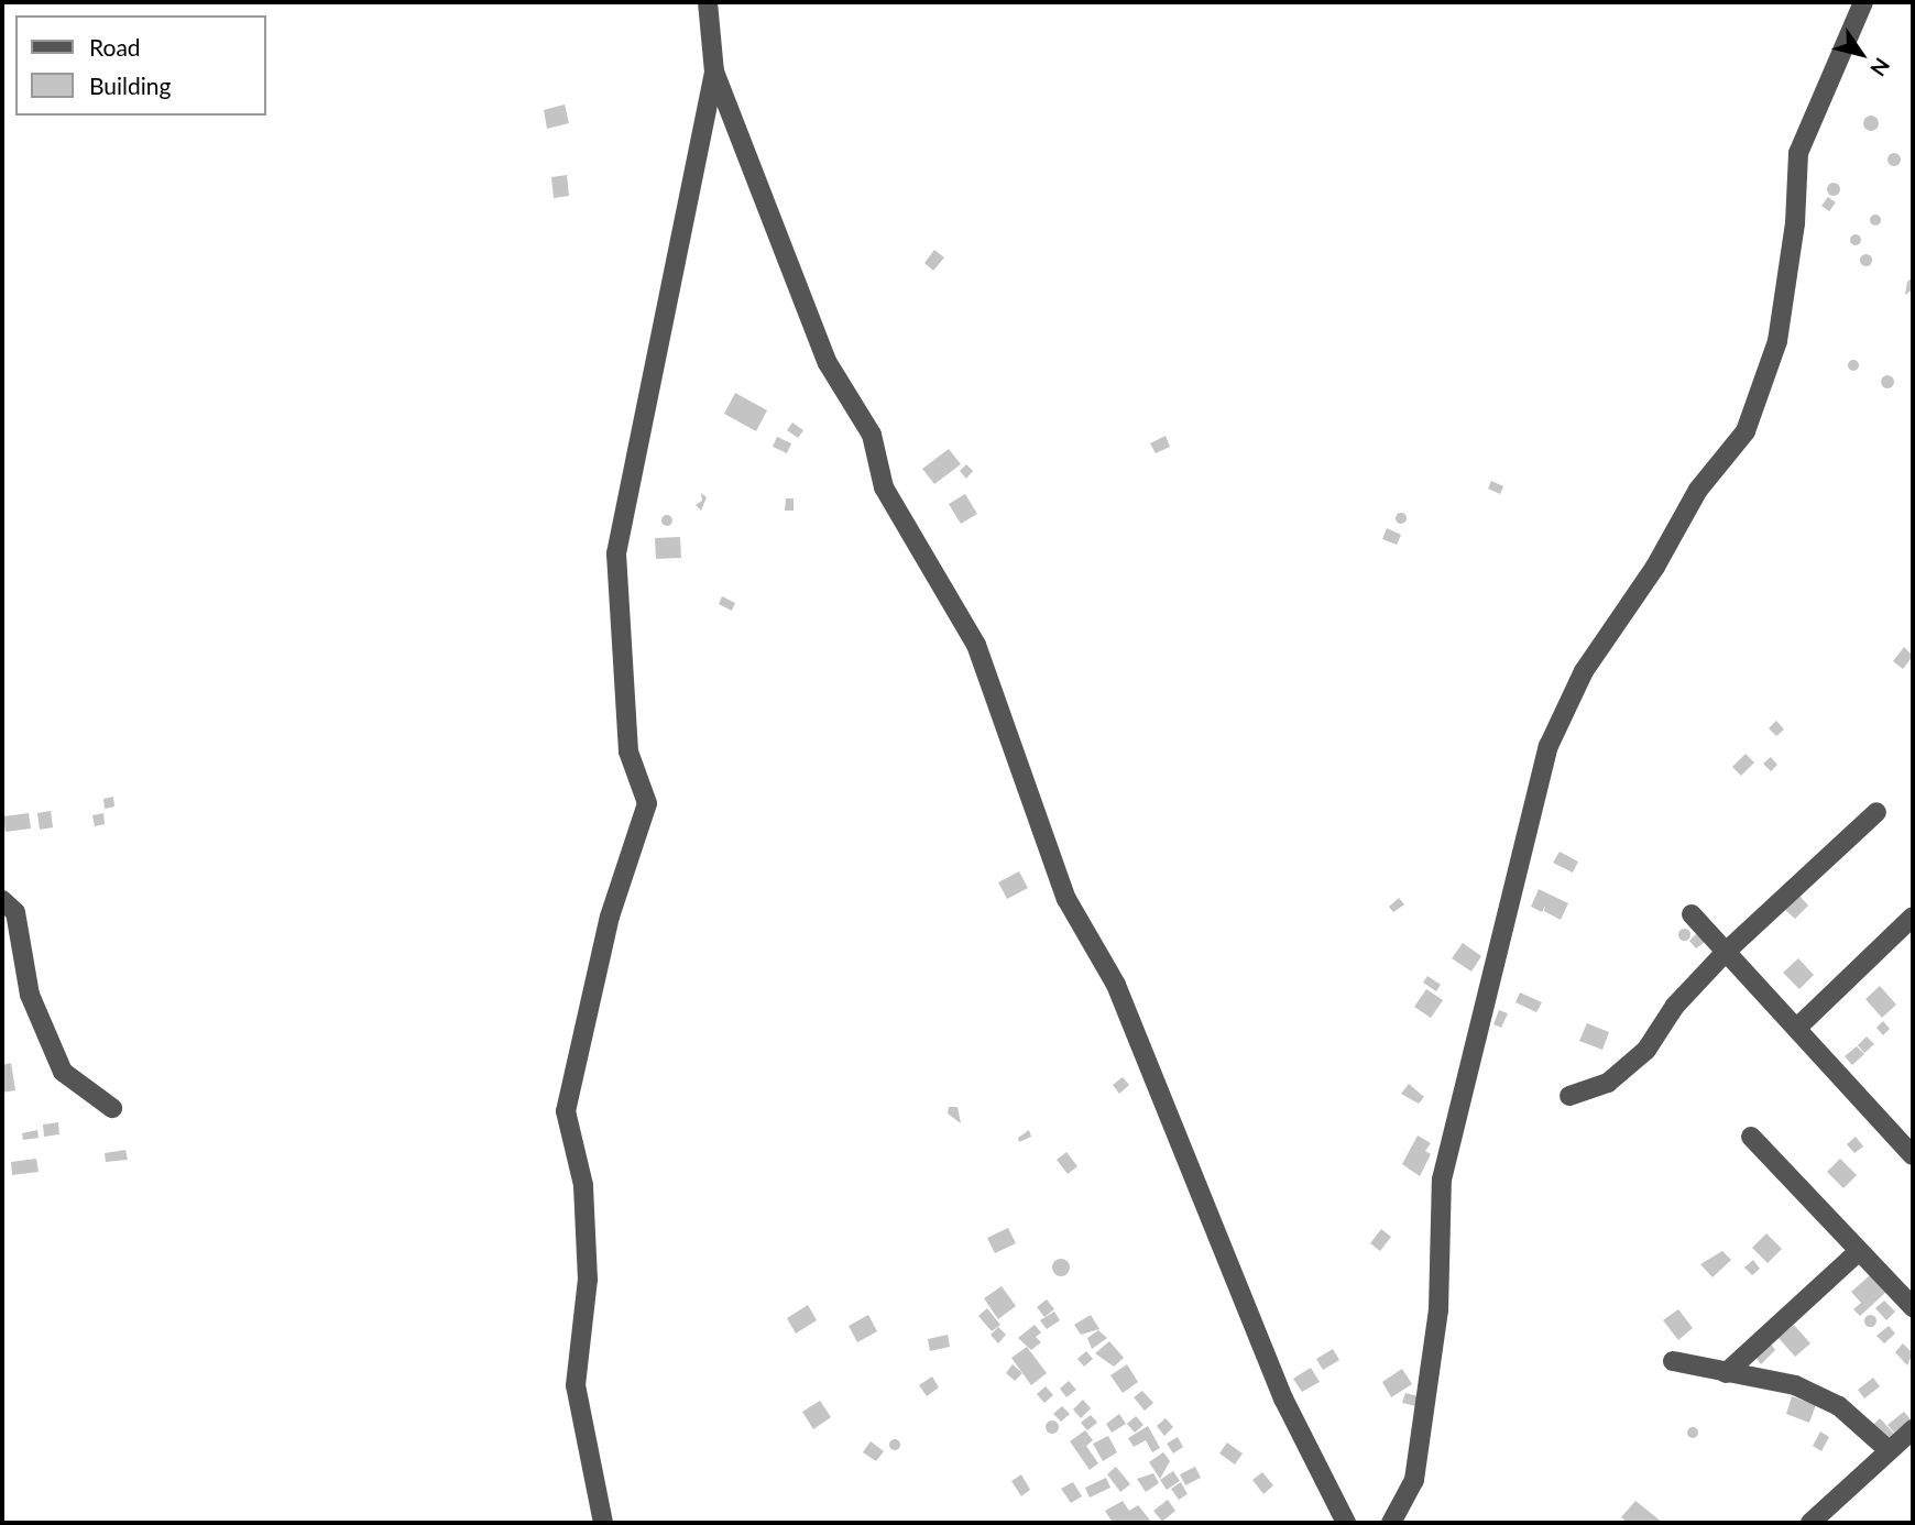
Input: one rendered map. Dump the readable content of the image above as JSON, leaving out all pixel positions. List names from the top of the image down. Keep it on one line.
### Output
{"legend":["Road","Building"],"north":"bottom right"}
